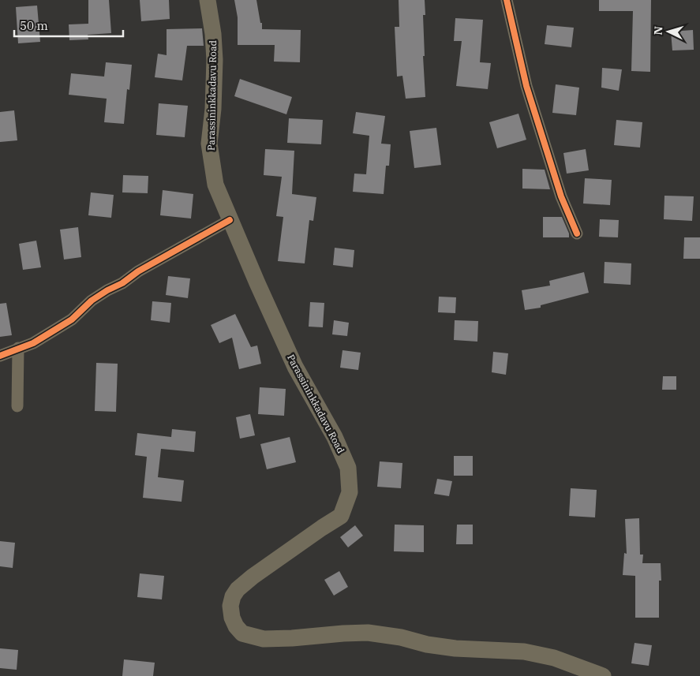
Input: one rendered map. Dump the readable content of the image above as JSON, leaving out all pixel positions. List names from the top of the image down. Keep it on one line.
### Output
{"streets":{"main road":["Parassininkkadavu Road"]},"scale_bar":"50 m","north":"left"}
